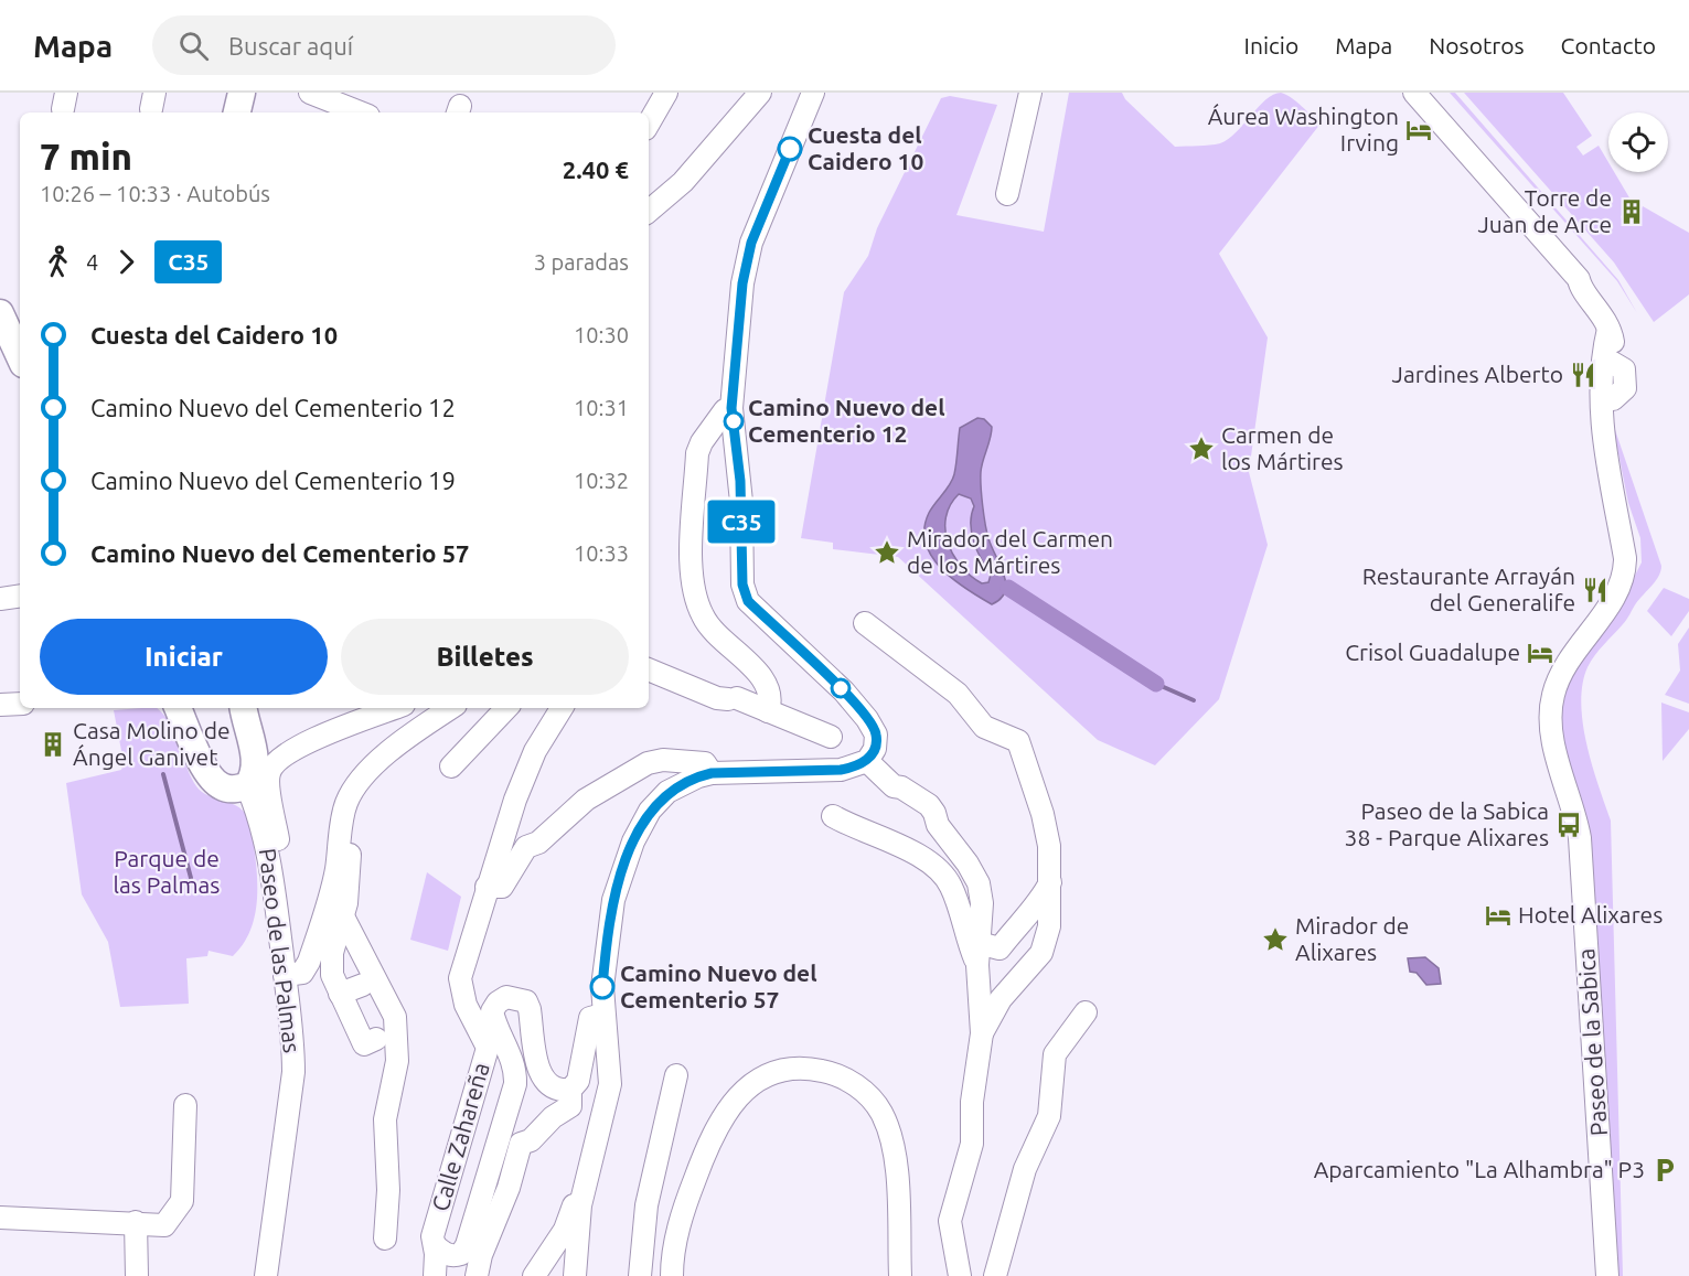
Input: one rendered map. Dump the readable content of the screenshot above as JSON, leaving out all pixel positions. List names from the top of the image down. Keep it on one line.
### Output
{"streets":{"street":["Paseo de las Palmas","Paseo de la Sabica","Calle Zahareña"]},"parks":["Parque de las Palmas"],"places":{"hotel":["Áurea Washington Irving","Crisol Guadalupe","Hotel Alixares"],"other":["Cuesta del Caidero 10","Camino Nuevo del Cementerio 12","Camino Nuevo del Cementerio 57"],"building":["Torre de Juan de Arce","Casa Molino de Ángel Ganivet"],"restaurant":["Jardines Alberto","Restaurante Arrayán del Generalife"],"place":["Carmen de los Mártires","Mirador del Carmen de los Mártires","Mirador de Alixares"],"bus stop":["Paseo de la Sabica 38 - Parque Alixares"],"parking":["Aparcamiento \"La Alhambra\" P3"]},"lines":["bus line C35"],"page":{"header":"Mapa","search":"Buscar aquí","nav":["Inicio","Mapa","Nosotros","Contacto"],"on_map":"C35","heading":["7 min","10:26 – 10:33 · Autobús","2.40 €"],"legs":["4","C35","3 paradas"],"list":[{"name":"Cuesta del Caidero 10","value":"10:30"},{"name":"Camino Nuevo del Cementerio 12","value":"10:31"},{"name":"Camino Nuevo del Cementerio 19","value":"10:32"},{"name":"Camino Nuevo del Cementerio 57","value":"10:33"}],"buttons":["Iniciar","Billetes"]}}
